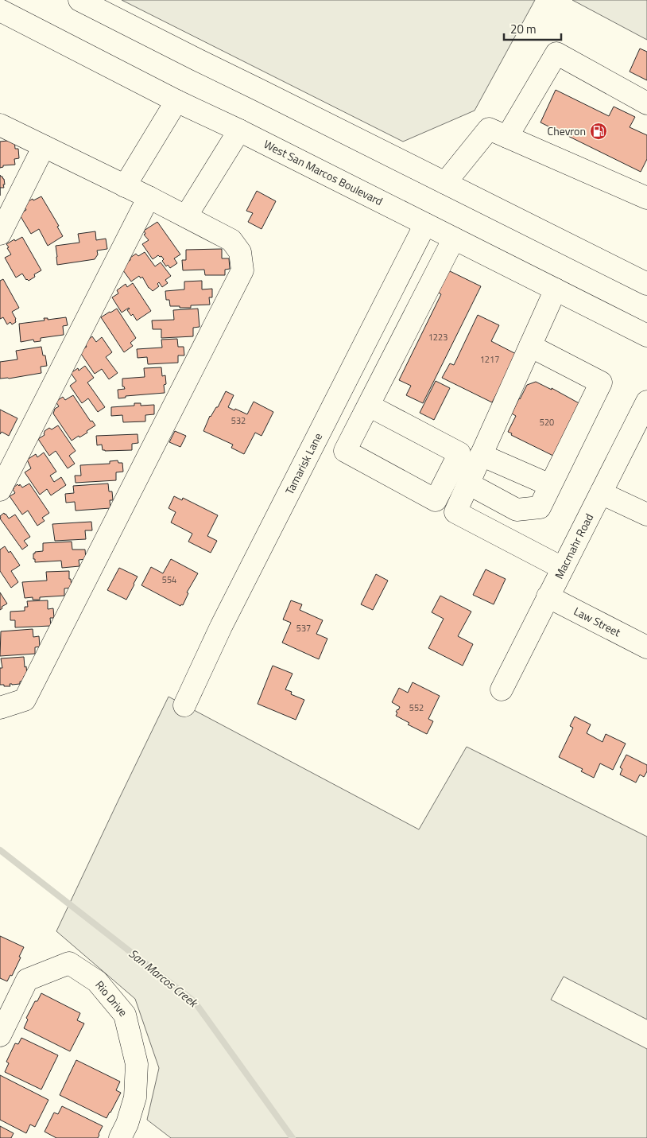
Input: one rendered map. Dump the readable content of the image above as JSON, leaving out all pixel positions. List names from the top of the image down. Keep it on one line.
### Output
{"streets":{"main road":["West San Marcos Boulevard","Tamarisk Lane","Macmahr Road","Law Street","Rio Drive"]},"crossings":[["West San Marcos Boulevard","Tamarisk Lane"],["Macmahr Road","Law Street"]],"water":["San Marcos Creek"],"places":{"fuel station":["Chevron"]},"house_numbers":["1223","1217","532","520","554","537","552"],"scale_bar":"20 m"}
